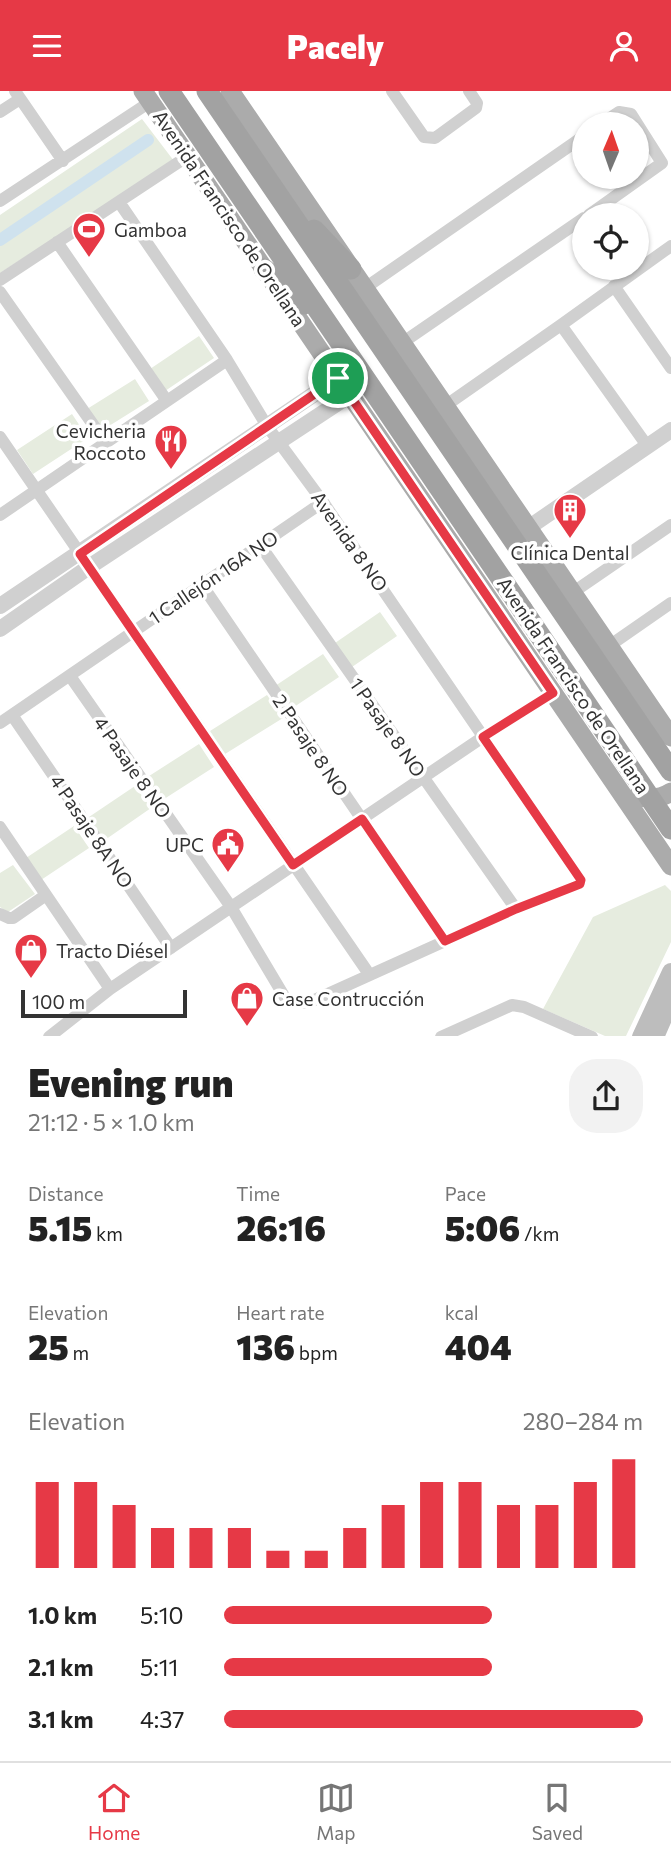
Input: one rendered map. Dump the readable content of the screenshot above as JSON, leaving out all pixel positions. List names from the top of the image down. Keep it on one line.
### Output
{"streets":{"highway":["Avenida Francisco de Orellana"],"street":["Avenida 8 NO","1 Callejón 16A NO","1 Pasaje 8 NO","2 Pasaje 8 NO","4 Pasaje 8 NO","4 Pasaje 8A NO"]},"crossings":[["Avenida 8 NO","1 Callejón 16A NO"],["Avenida 8 NO","1 Pasaje 8 NO"],["1 Callejón 16A NO","1 Pasaje 8 NO"],["1 Callejón 16A NO","2 Pasaje 8 NO"],["1 Callejón 16A NO","4 Pasaje 8 NO"],["1 Callejón 16A NO","4 Pasaje 8A NO"]],"places":{"sports":["Gamboa"],"restaurant":["Cevicheria Roccoto"],"building":["Clínica Dental"],"public building":["UPC"],"shop":["Tracto Diésel","Case Contrucción"]},"scale_bar":"100 m","north":"top","page":{"header":"Pacely","scale":"100 m","heading":["Evening run","21:12 · 5 × 1.0 km"],"stats":[["Distance","5.15 km"],["Time","26:16"],["Pace","5:06 /km"],["Elevation","25 m"],["Heart rate","136 bpm"],["kcal","404"]],"chart":["Elevation","280–284 m"],"list":[{"name":"1.0 km","note":"5:10"},{"name":"2.1 km","note":"5:11"},{"name":"3.1 km","note":"4:37"}],"tabs":["Home","Map","Saved"]}}
